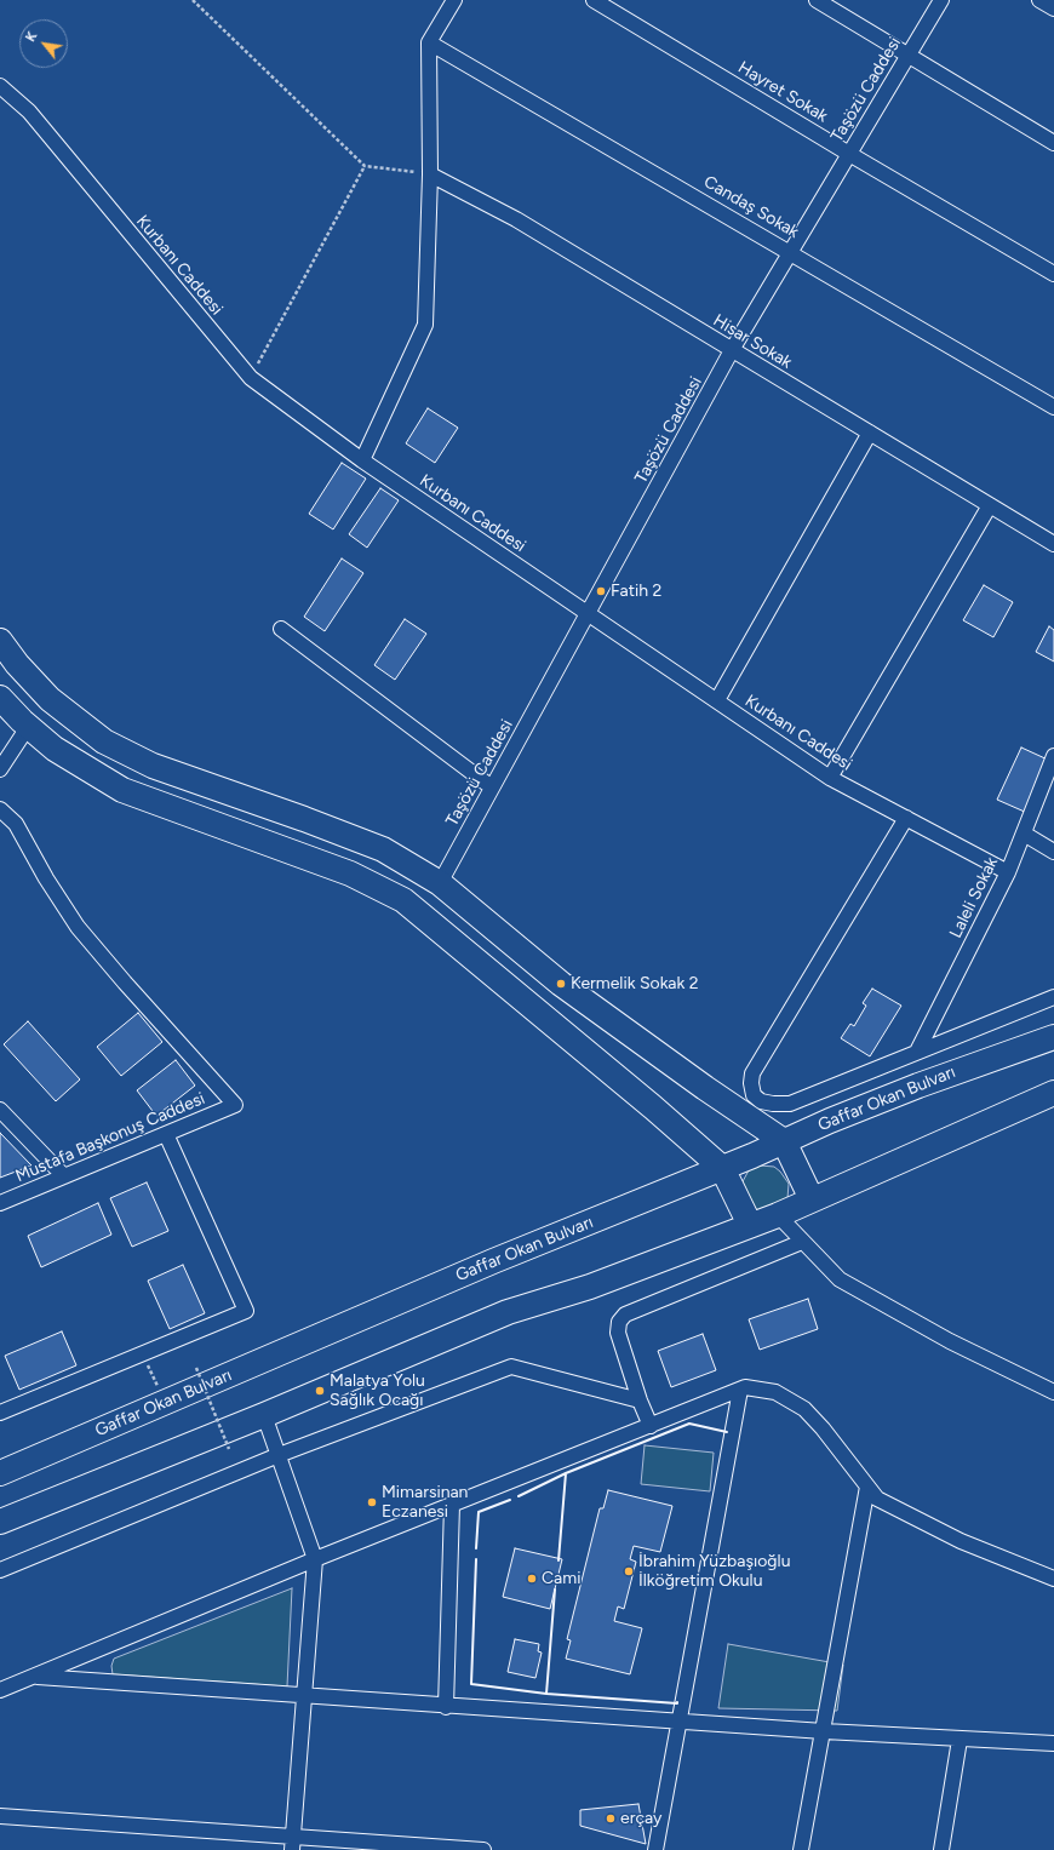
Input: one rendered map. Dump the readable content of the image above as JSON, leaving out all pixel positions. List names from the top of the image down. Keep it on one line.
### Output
{"streets":{"highway":["Gaffar Okan Bulvarı"],"street":["Taşözü Caddesi","Hayret Sokak","Candaş Sokak","Kurbanı Caddesi","Hisar Sokak","Laleli Sokak","Mustafa Başkonuş Caddesi"]},"crossings":[["Taşözü Caddesi","Hayret Sokak"],["Taşözü Caddesi","Candaş Sokak"],["Taşözü Caddesi","Kurbanı Caddesi"],["Taşözü Caddesi","Hisar Sokak"],["Kurbanı Caddesi","Laleli Sokak"]],"places":["Fatih 2","Kermelik Sokak 2","Malatya Yolu Sağlık Ocağı","Mimarsinan Eczanesi","İbrahim Yüzbaşıoğlu İlköğretim Okulu","Cami","erçay"],"north":"top left"}
